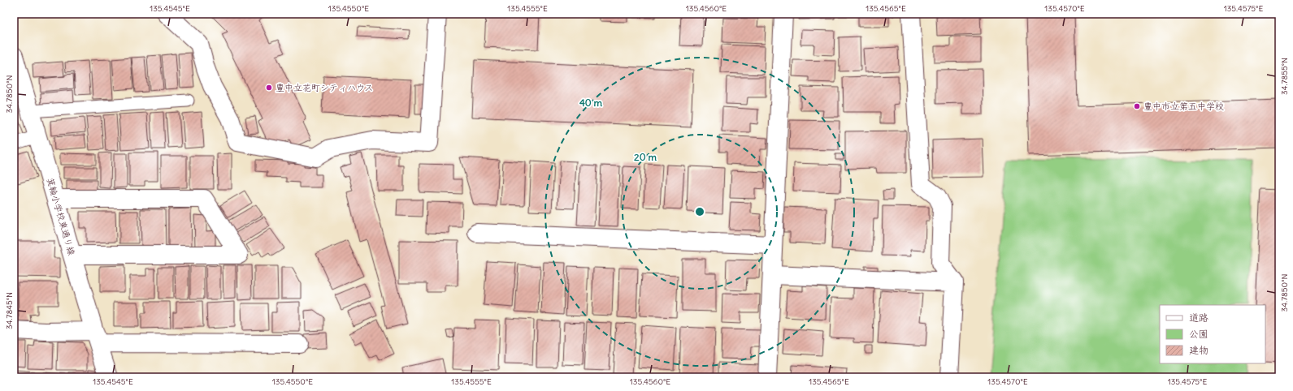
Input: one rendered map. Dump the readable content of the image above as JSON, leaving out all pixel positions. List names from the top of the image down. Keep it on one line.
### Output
{"streets":{"street":["箕輪小学校東通り線"]},"places":["豊中立花町シティハウス","豊中市立第五中学校"],"legend":["道路","公園","建物"],"coordinates":["135.4545°E","135.4550°E","135.4555°E","135.4560°E","135.4565°E","135.4570°E","135.4575°E","34.7855°N","34.7850°N","34.7845°N"],"rings":["40 m","20 m"]}
